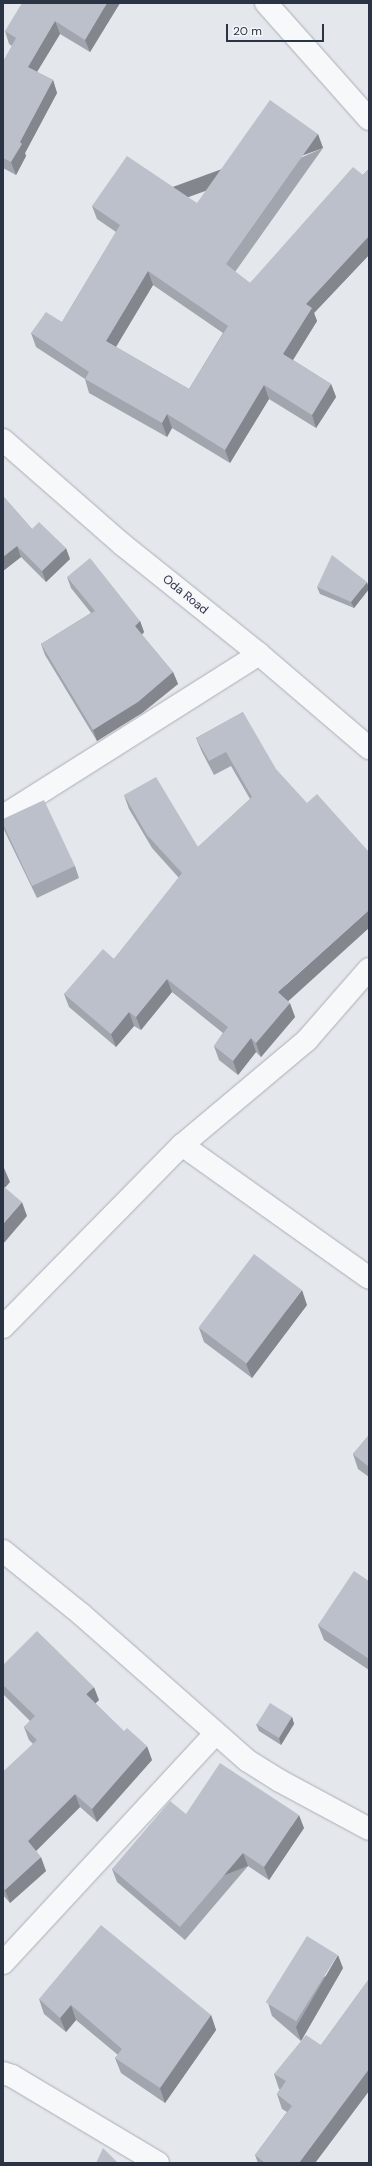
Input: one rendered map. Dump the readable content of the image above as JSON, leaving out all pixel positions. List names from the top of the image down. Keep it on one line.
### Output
{"streets":{"street":["Oda Road"]},"scale_bar":"20 m"}
